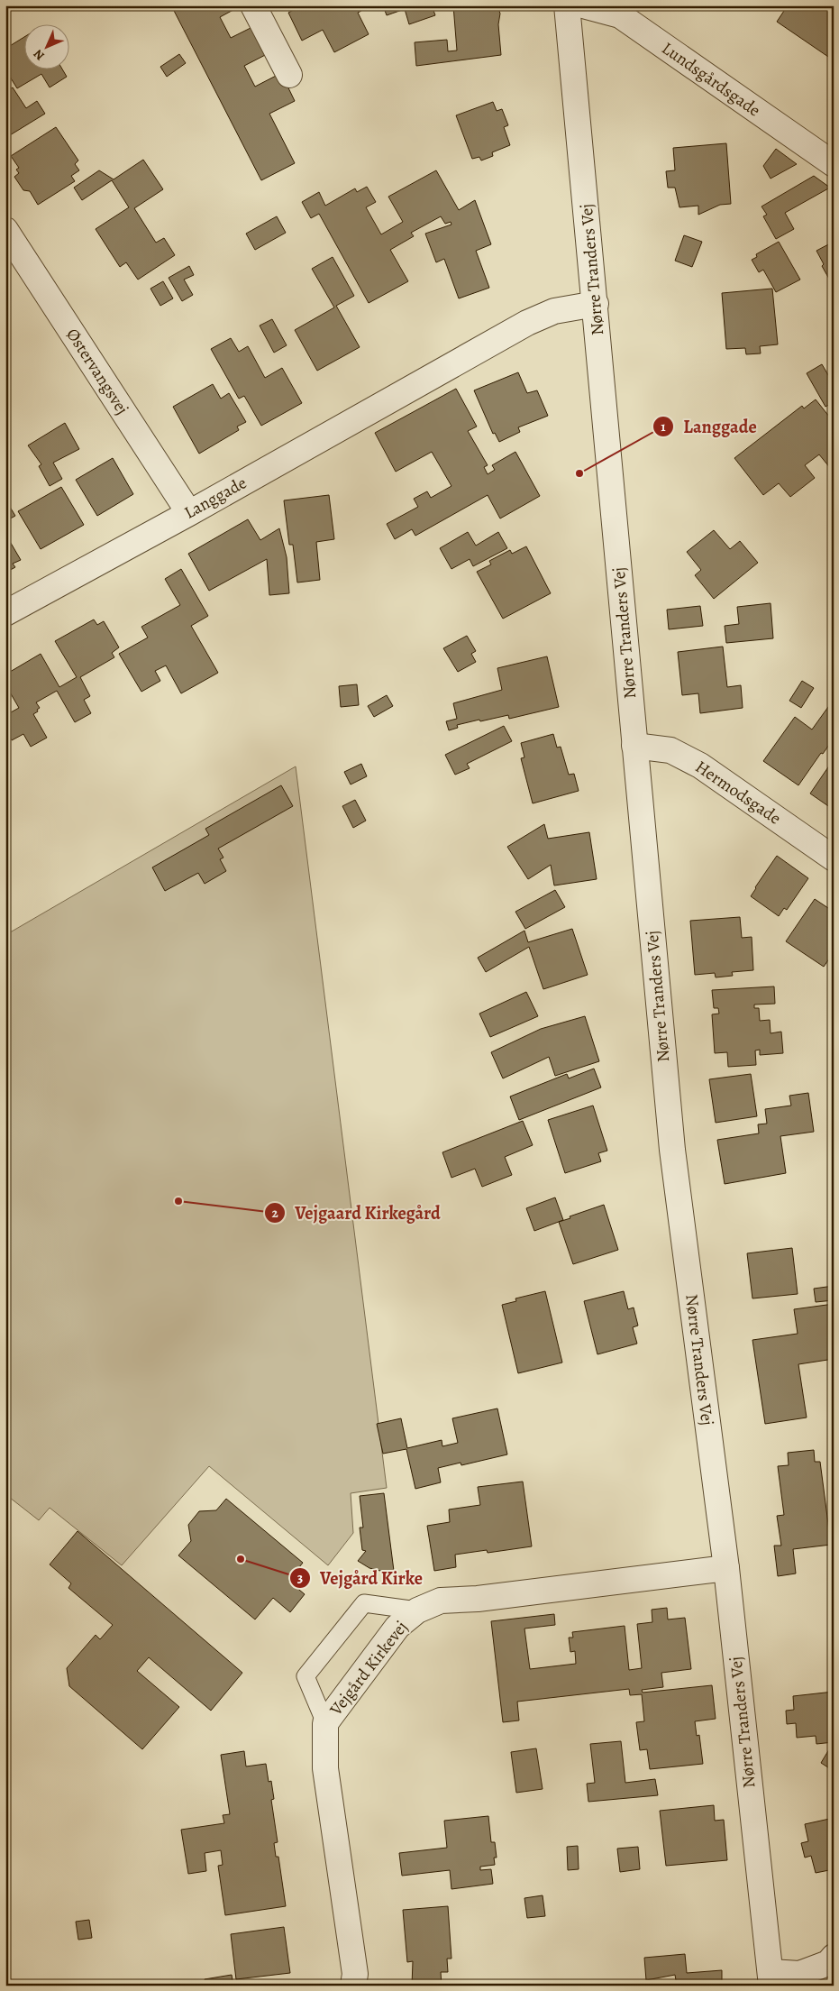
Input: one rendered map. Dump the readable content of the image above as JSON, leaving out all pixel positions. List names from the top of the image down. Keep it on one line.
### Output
{"streets":{"street":["Lundsgårdsgade","Nørre Tranders Vej","Østervangsvej","Langgade","Hermodsgade","Vejgård Kirkevej"]},"crossings":[["Nørre Tranders Vej","Langgade"],["Nørre Tranders Vej","Hermodsgade"],["Nørre Tranders Vej","Vejgård Kirkevej"],["Østervangsvej","Langgade"]],"places":["Langgade","Vejgaard Kirkegård","Vejgård Kirke"],"north":"bottom left"}
